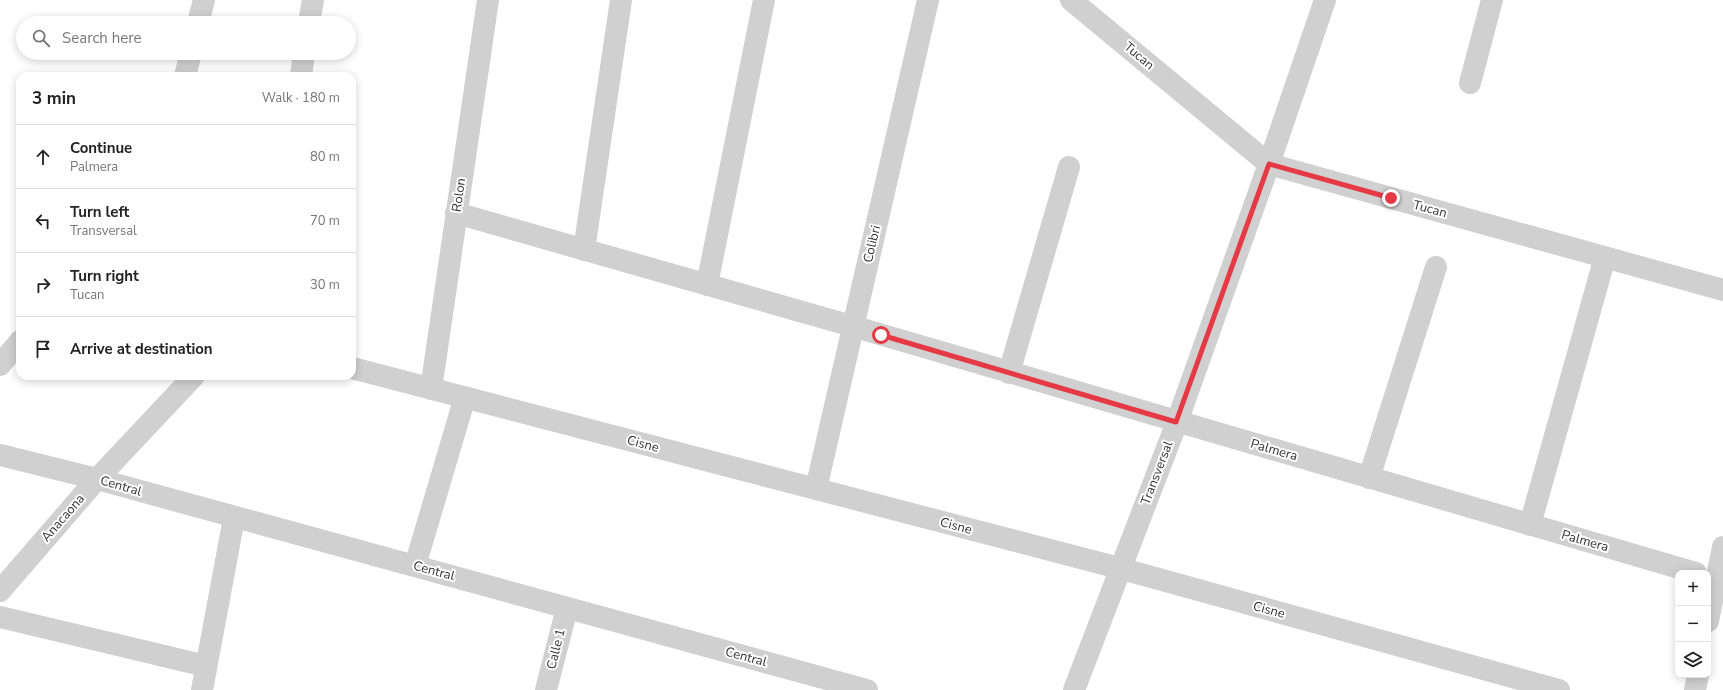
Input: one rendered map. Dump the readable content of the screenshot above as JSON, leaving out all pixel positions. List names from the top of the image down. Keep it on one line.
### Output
{"streets":{"street":["Tucan","Rolon","Colibri","Cisne","Palmera","Transversal","Central","Anacaona","Calle 1"]},"crossings":[["Tucan","Transversal"],["Rolon","Cisne"],["Rolon","Palmera"],["Colibri","Cisne"],["Colibri","Palmera"],["Cisne","Transversal"],["Palmera","Transversal"],["Central","Anacaona"],["Central","Calle 1"]],"page":{"search":"Search here","heading":["3 min","Walk · 180 m"],"list":[["Continue","Palmera","80 m"],["Turn left","Transversal","70 m"],["Turn right","Tucan","30 m"],"Arrive at destination"],"map_buttons":["+","−"]}}
